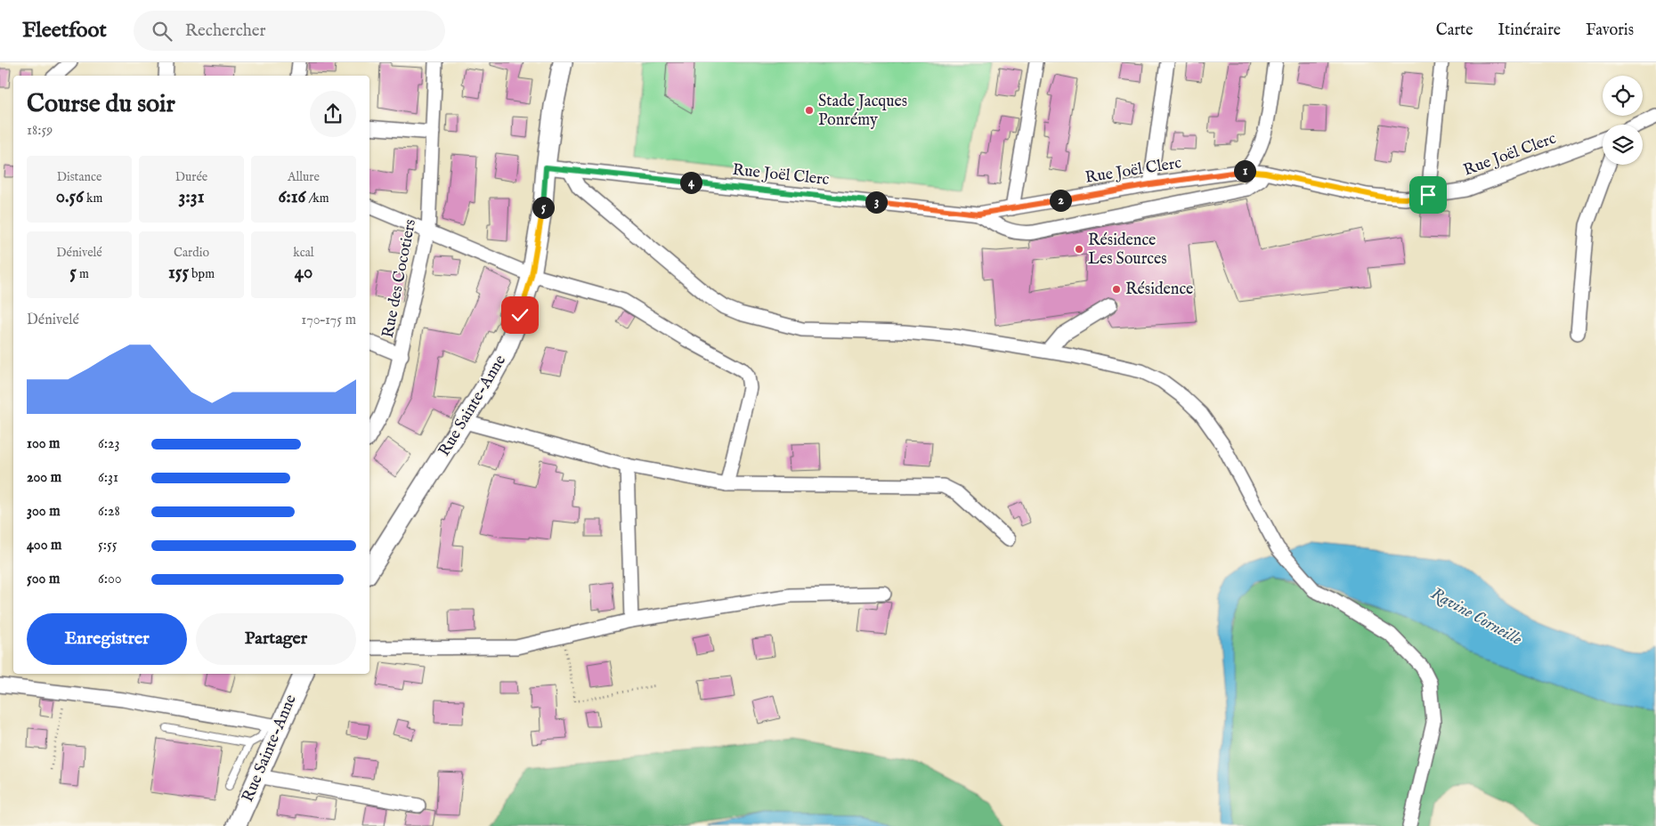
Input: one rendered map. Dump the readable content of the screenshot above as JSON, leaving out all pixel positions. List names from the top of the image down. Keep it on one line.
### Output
{"streets":{"main road":["Rue Sainte-Anne"],"street":["Rue Joël Clerc","Rue des Cocotiers"]},"crossings":[["Rue Joël Clerc","Rue Sainte-Anne"]],"water":["Ravine Corneille"],"places":["Stade Jacques Ponrémy","Résidence Les Sources","Résidence"],"page":{"header":"Fleetfoot","search":"Rechercher","nav":["Carte","Itinéraire","Favoris"],"heading":["Course du soir","18:59"],"stats":[["Distance","0.56 km"],["Durée","3:31"],["Allure","6:16 /km"],["Dénivelé","5 m"],["Cardio","155 bpm"],["kcal","40"]],"pins":["1","4","2","3","5"],"chart":["Dénivelé","170–175 m"],"list":[{"name":"100 m","note":"6:23"},{"name":"200 m","note":"6:31"},{"name":"300 m","note":"6:28"},{"name":"400 m","note":"5:55"},{"name":"500 m","note":"6:00"}],"buttons":["Enregistrer","Partager"]}}
